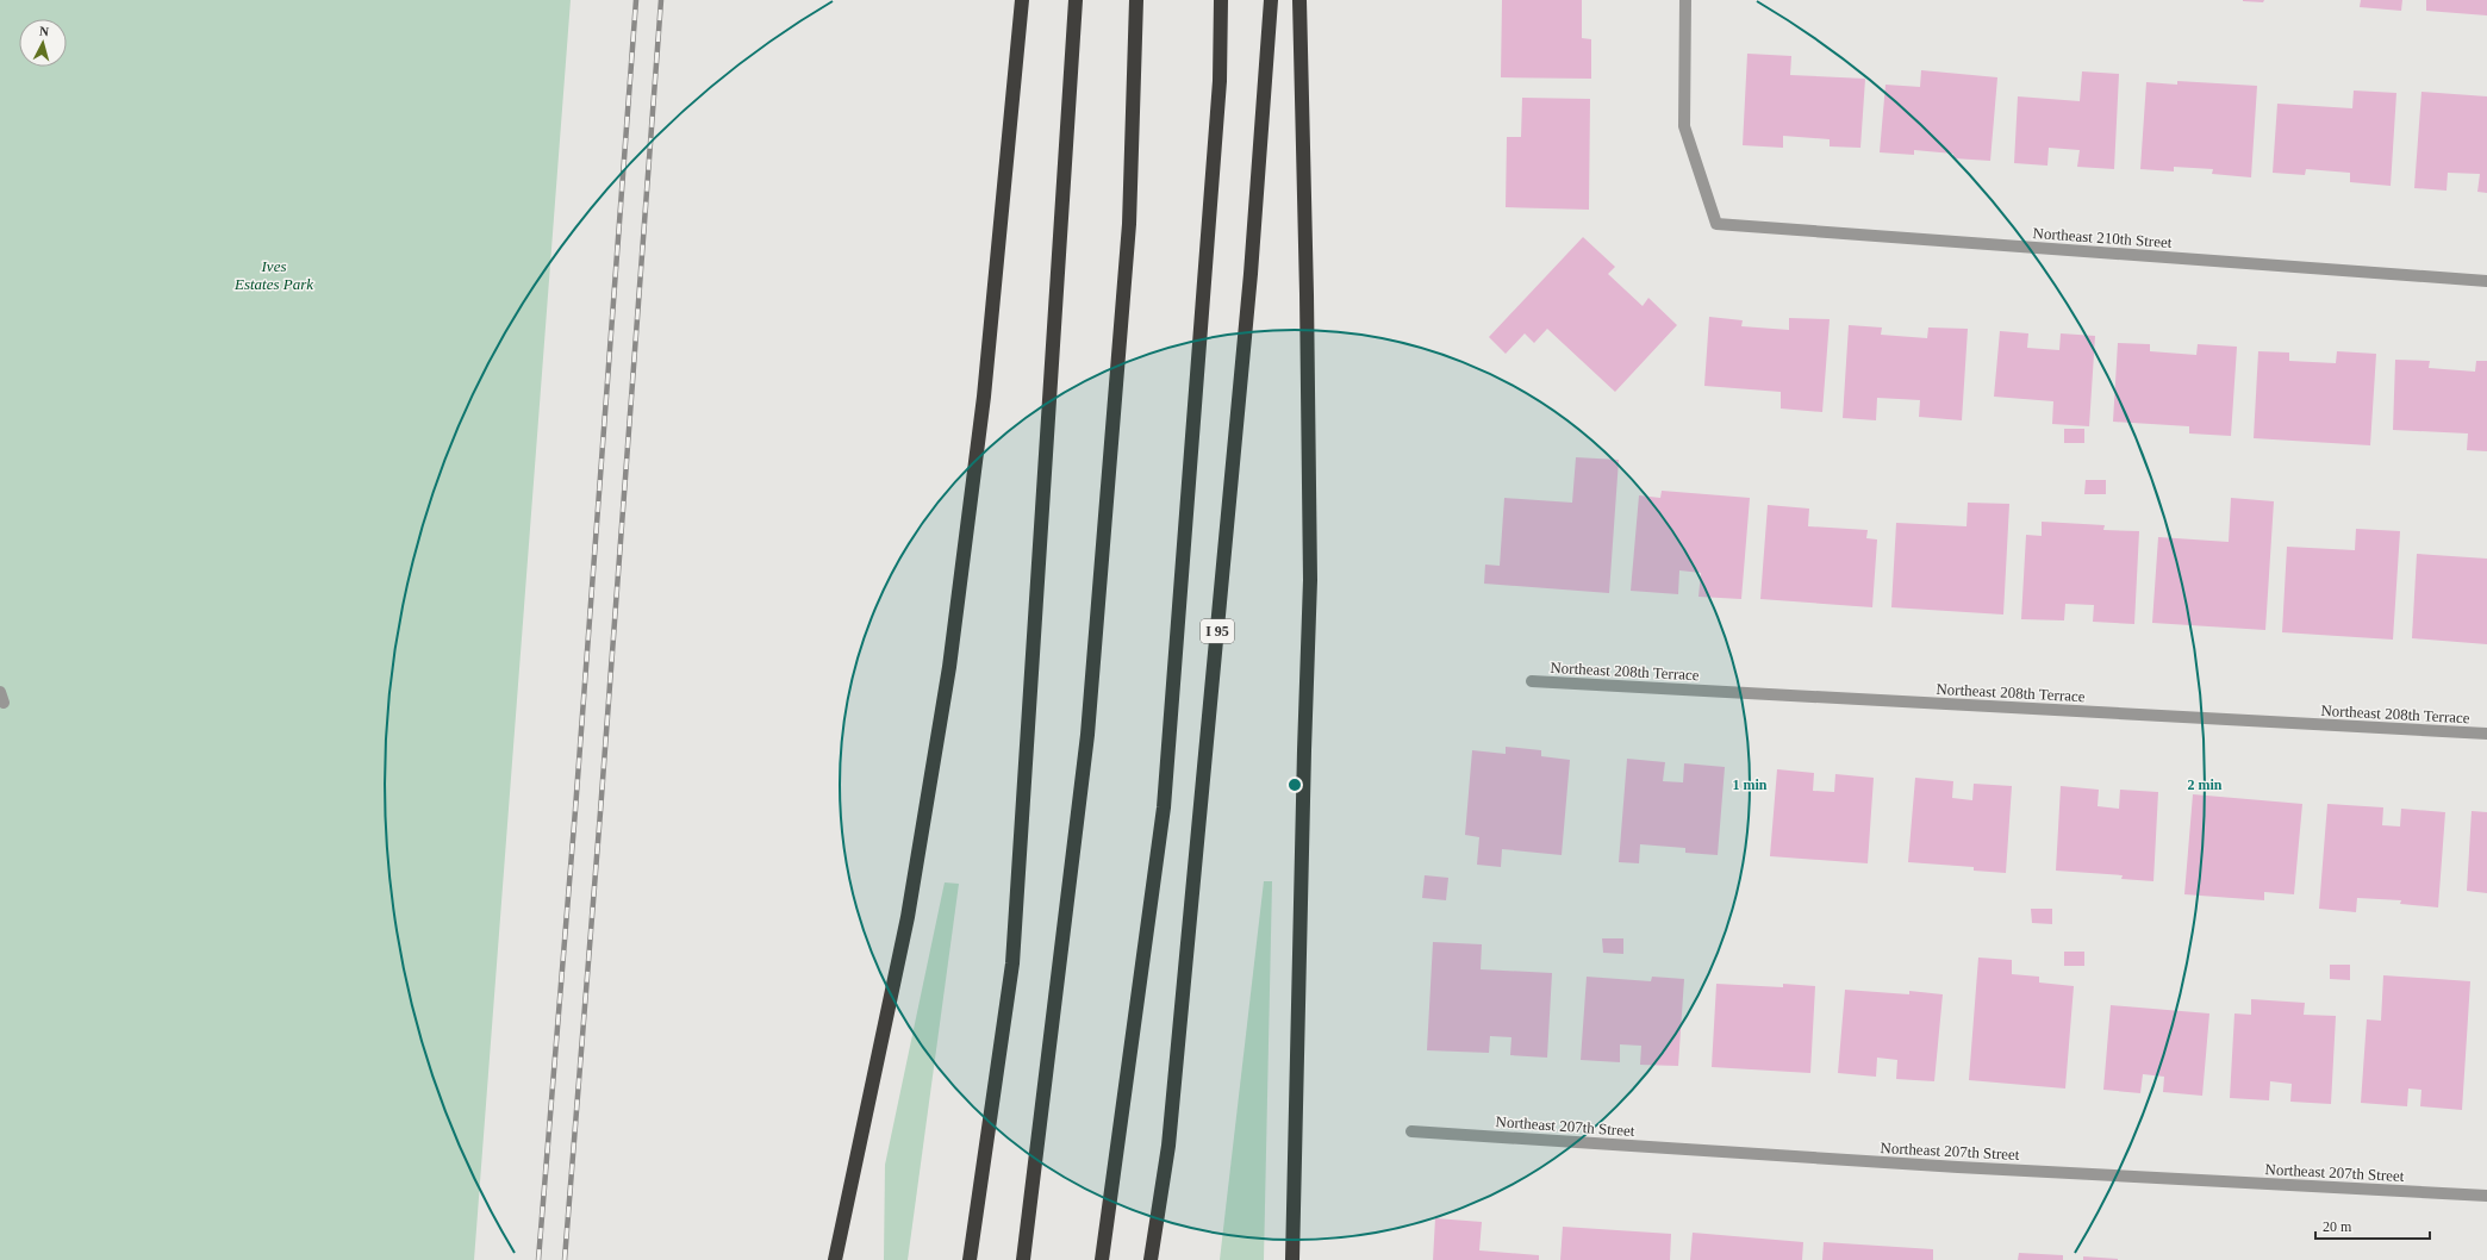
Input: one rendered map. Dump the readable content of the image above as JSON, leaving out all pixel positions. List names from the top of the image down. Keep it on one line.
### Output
{"streets":{"highway":["I 95"],"street":["Northeast 210th Street","Northeast 208th Terrace","Northeast 207th Street"]},"parks":["Ives Estates Park"],"scale_bar":"20 m","north":"top","rings":["1 min","2 min"]}
